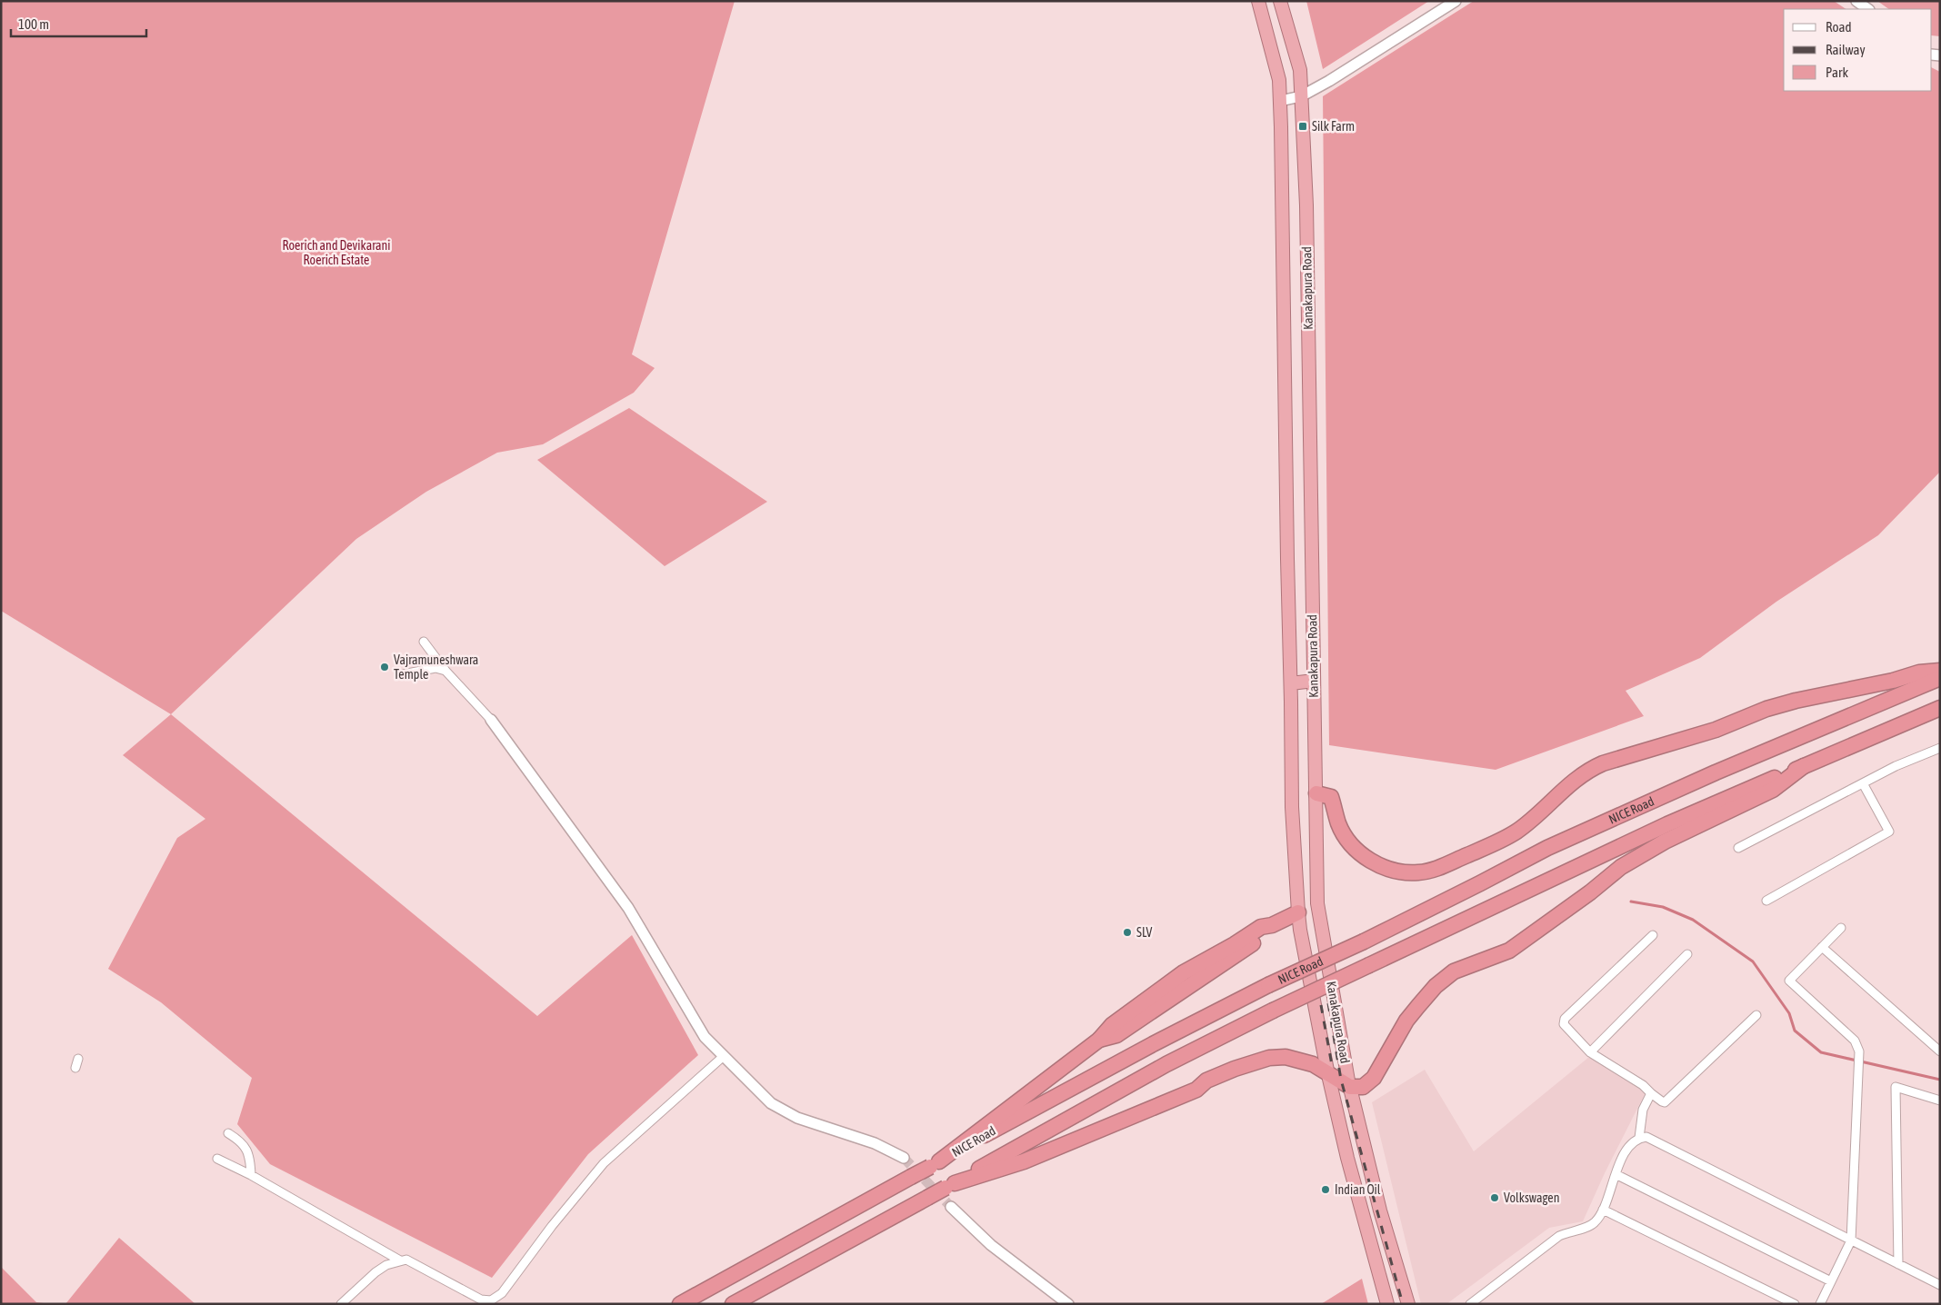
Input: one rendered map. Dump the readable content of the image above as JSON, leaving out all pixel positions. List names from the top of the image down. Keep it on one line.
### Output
{"streets":{"highway":["Kanakapura Road","NICE Road"]},"parks":["Roerich and Devikarani Roerich Estate"],"places":{"transit":["Silk Farm"],"other":["Vajramuneshwara Temple","SLV","Indian Oil","Volkswagen"]},"legend":["Road","Railway","Park"],"scale_bar":"100 m"}
